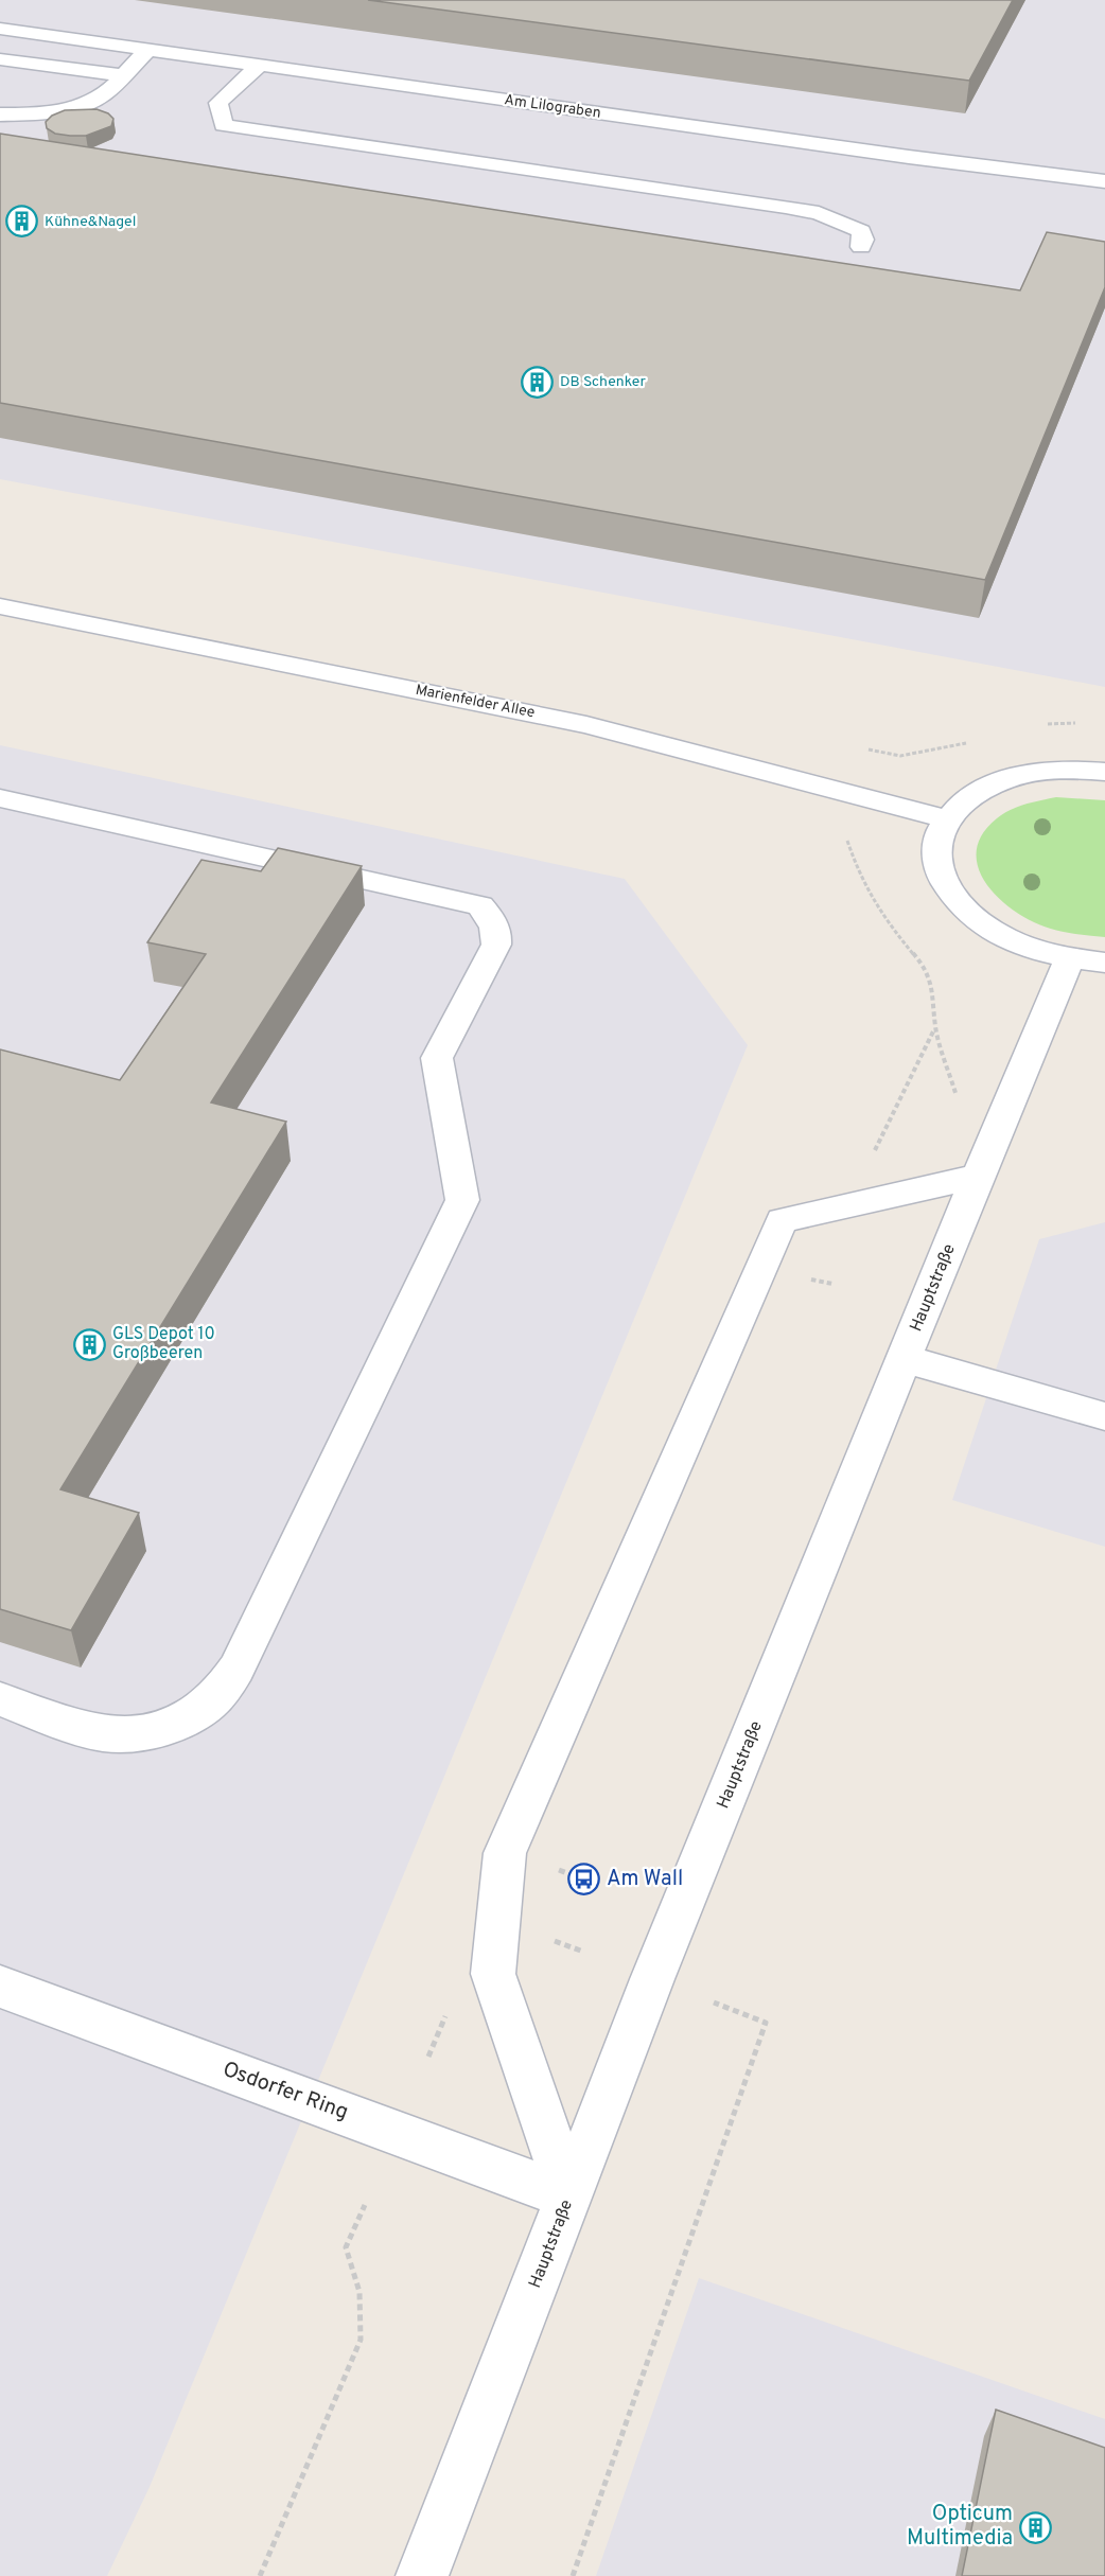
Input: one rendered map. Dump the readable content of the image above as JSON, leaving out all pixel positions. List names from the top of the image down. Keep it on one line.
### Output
{"streets":{"street":["Am Lilograben","Marienfelder Allee","Hauptstraße","Osdorfer Ring"]},"crossings":[["Hauptstraße","Osdorfer Ring"]],"places":{"building":["Kühne&Nagel","DB Schenker","GLS Depot 10 Großbeeren","Opticum Multimedia"],"bus stop":["Am Wall"]}}
